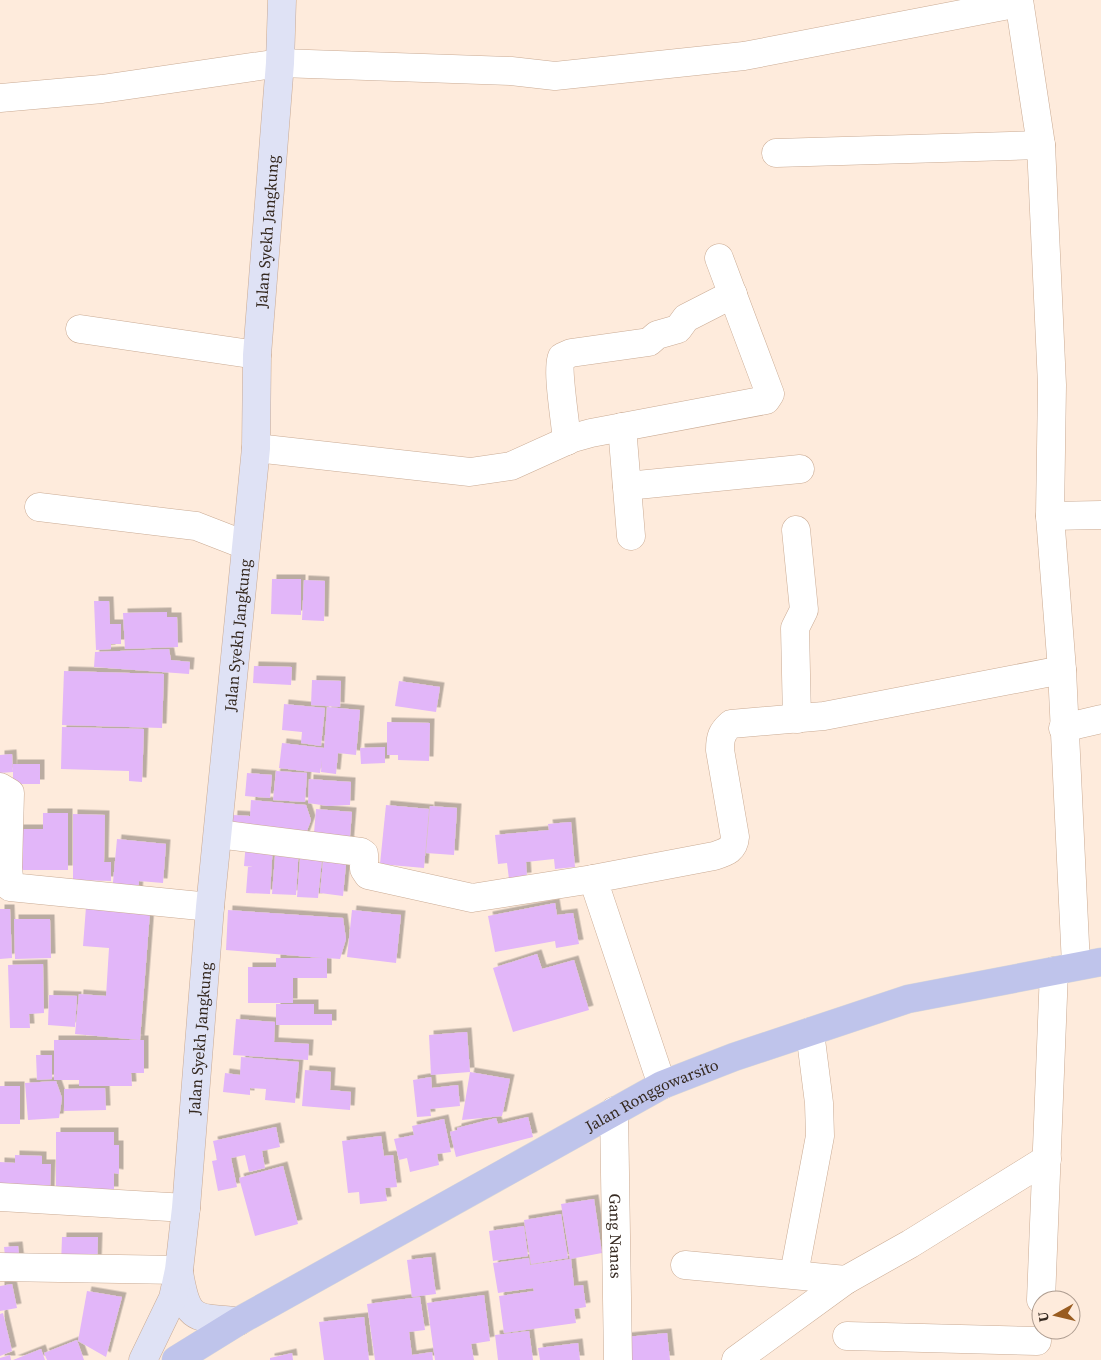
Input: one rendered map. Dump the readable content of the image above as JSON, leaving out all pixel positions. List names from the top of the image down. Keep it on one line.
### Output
{"streets":{"main road":["Jalan Syekh Jangkung","Jalan Ronggowarsito"],"street":["Gang Nanas"]},"crossings":[["Jalan Ronggowarsito","Gang Nanas"]],"north":"left"}
